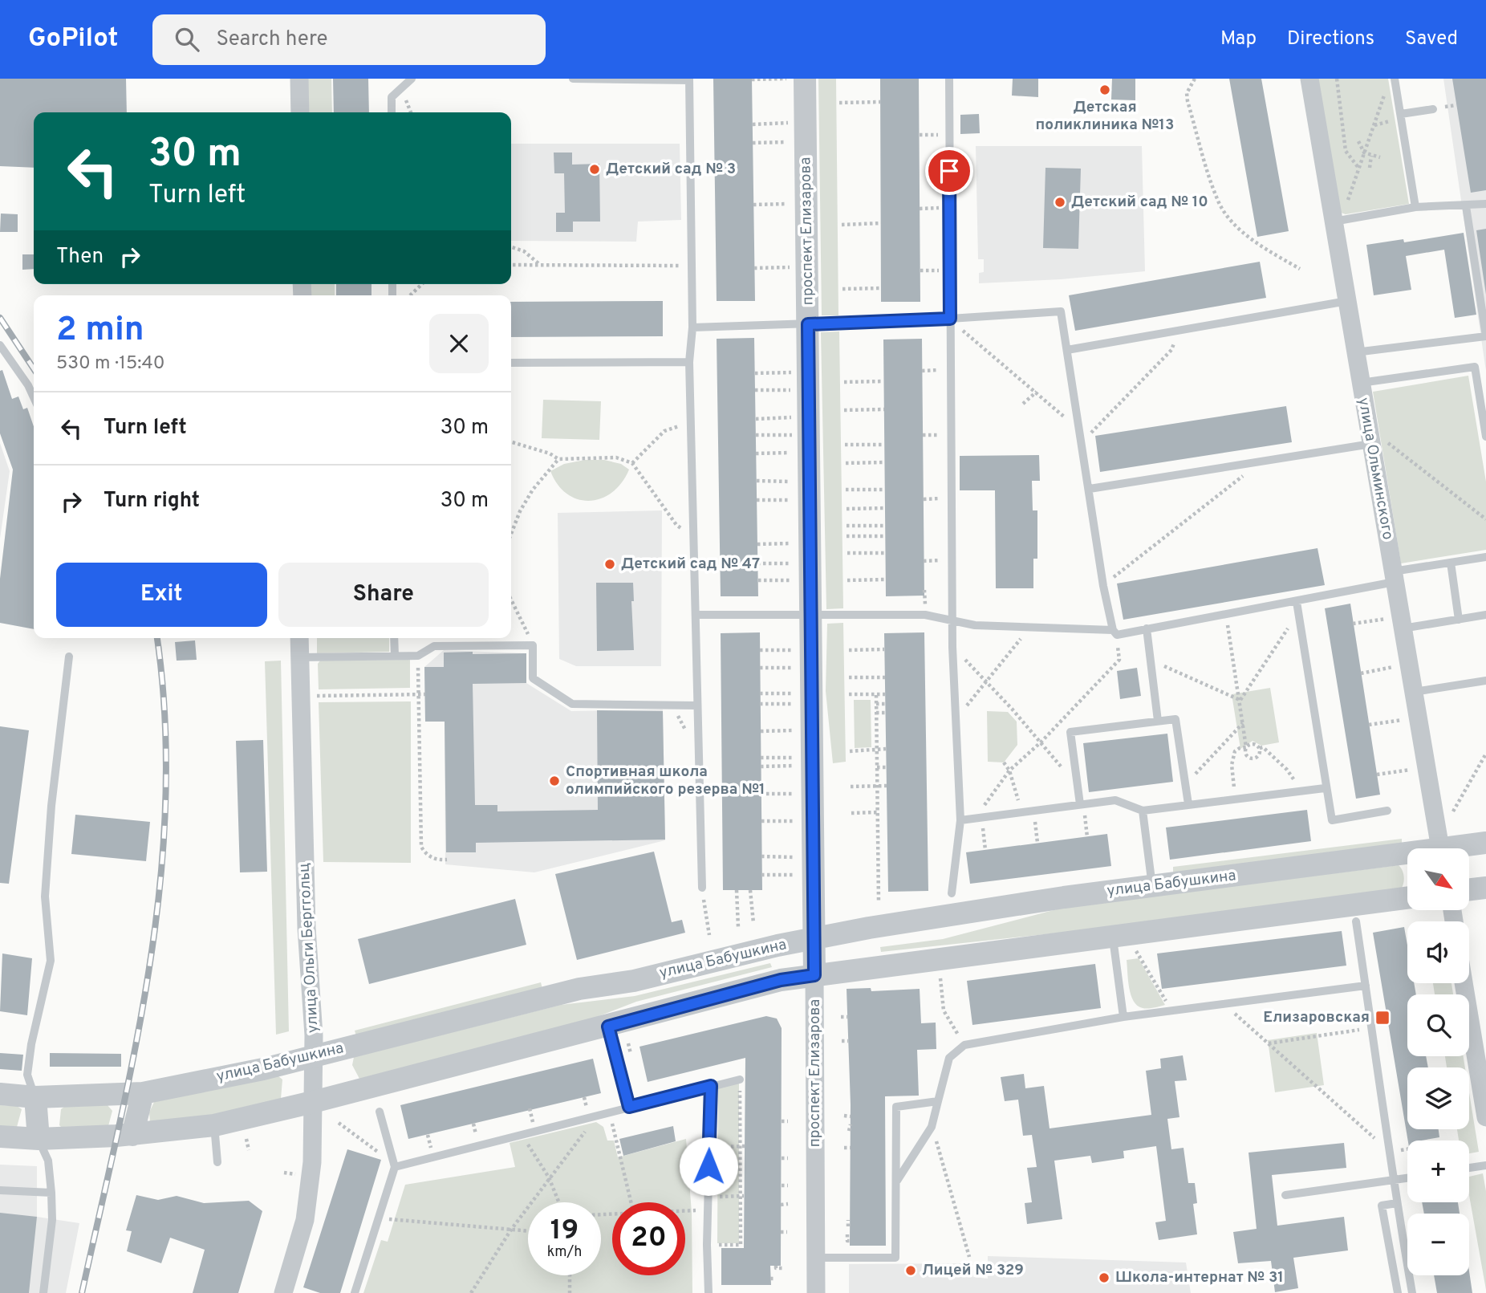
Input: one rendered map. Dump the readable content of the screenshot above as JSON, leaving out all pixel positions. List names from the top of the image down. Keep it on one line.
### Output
{"streets":{"street":["проспект Елизарова","улица Ольминского","улица Бабушкина","улица Ольги Берггольц"]},"crossings":[["проспект Елизарова","улица Бабушкина"],["улица Бабушкина","улица Ольги Берггольц"]],"places":{"other":["Детская поликлиника №13","Детский сад № 3","Детский сад № 10","Детский сад № 47","Спортивная школа олимпийского резерва №1","Лицей № 329","Школа-интернат № 31"],"transit":["Елизаровская"]},"north":"bottom right","page":{"header":"GoPilot","search":"Search here","nav":["Map","Directions","Saved"],"turn":["30 m","Turn left"],"then":"Then","heading":["2 min","530 m · 15:40"],"list":[{"name":"Turn left","value":"30 m"},{"name":"Turn right","value":"30 m"}],"buttons":["Exit","Share"],"map_buttons":["+","−"],"speed":"19 km/h","limit":"20"}}
